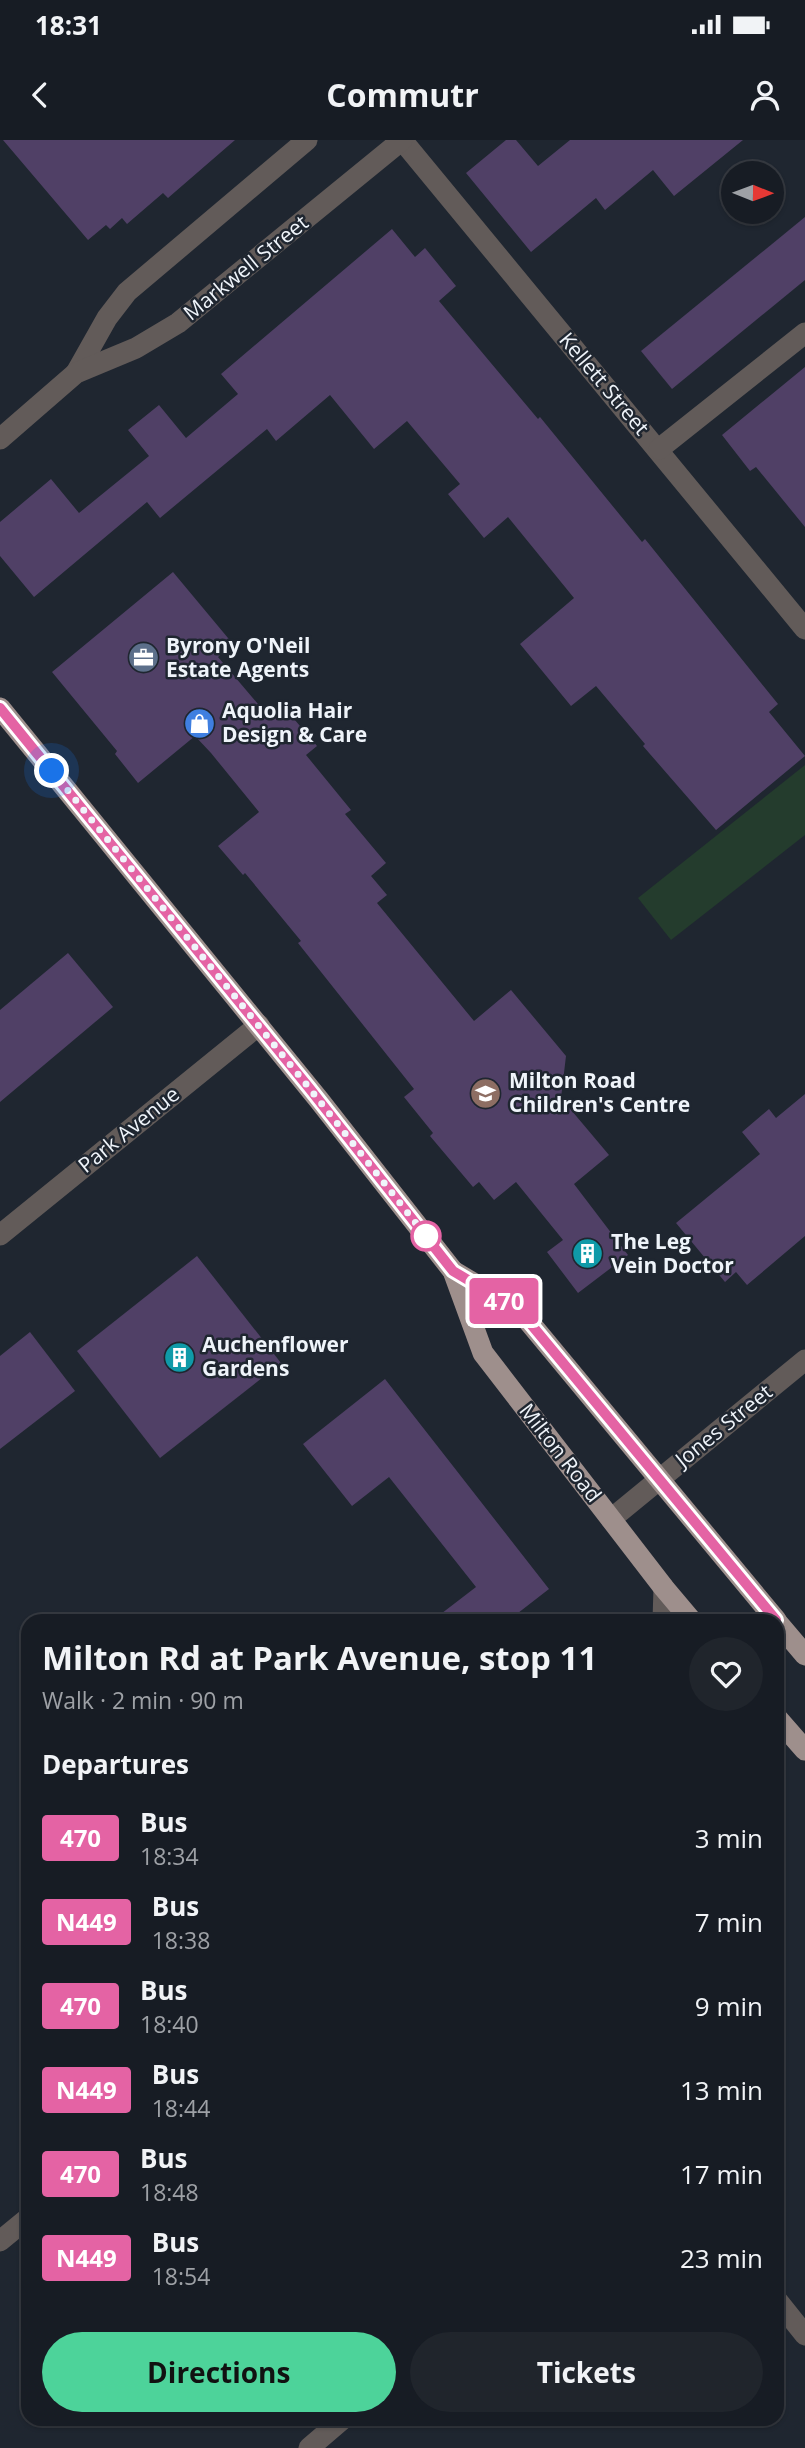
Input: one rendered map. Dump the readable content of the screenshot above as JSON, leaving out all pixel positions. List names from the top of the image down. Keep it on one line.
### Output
{"streets":{"main road":["Milton Road"],"street":["Markwell Street","Kellett Street","Park Avenue","Jones Street"]},"crossings":[["Markwell Street","Kellett Street"],["Park Avenue","Milton Road"],["Jones Street","Milton Road"]],"places":{"office":["Byrony O'Neil Estate Agents"],"shop":["Aquolia Hair Design & Care"],"school or university":["Milton Road Children's Centre"],"building":["The Leg Vein Doctor","Auchenflower Gardens"]},"lines":["bus line 470"],"north":"right","page":{"status":"18:31","header":"Commutr","on_map":"470","heading":[["Milton Rd at Park Avenue, stop 11","Walk · 2 min · 90 m"],"Departures"],"list":[{"mark":"470","name":"Bus","note":"18:34","value":"3 min"},{"mark":"N449","name":"Bus","note":"18:38","value":"7 min"},{"mark":"470","name":"Bus","note":"18:40","value":"9 min"},{"mark":"N449","name":"Bus","note":"18:44","value":"13 min"},{"mark":"470","name":"Bus","note":"18:48","value":"17 min"},{"mark":"N449","name":"Bus","note":"18:54","value":"23 min"}],"buttons":["Directions","Tickets"]}}
